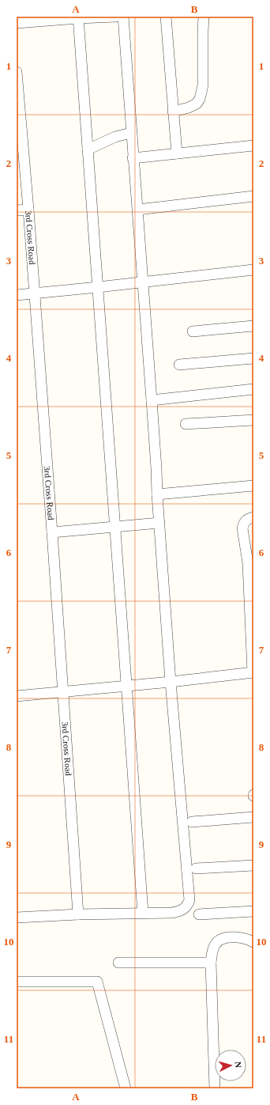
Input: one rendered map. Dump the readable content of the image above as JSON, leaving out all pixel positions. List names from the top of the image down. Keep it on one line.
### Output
{"streets":{"street":["3rd Cross Road"]},"north":"right","grid":{"columns":["A","B"],"rows":["1","2","3","4","5","6","7","8","9","10","11"]}}
